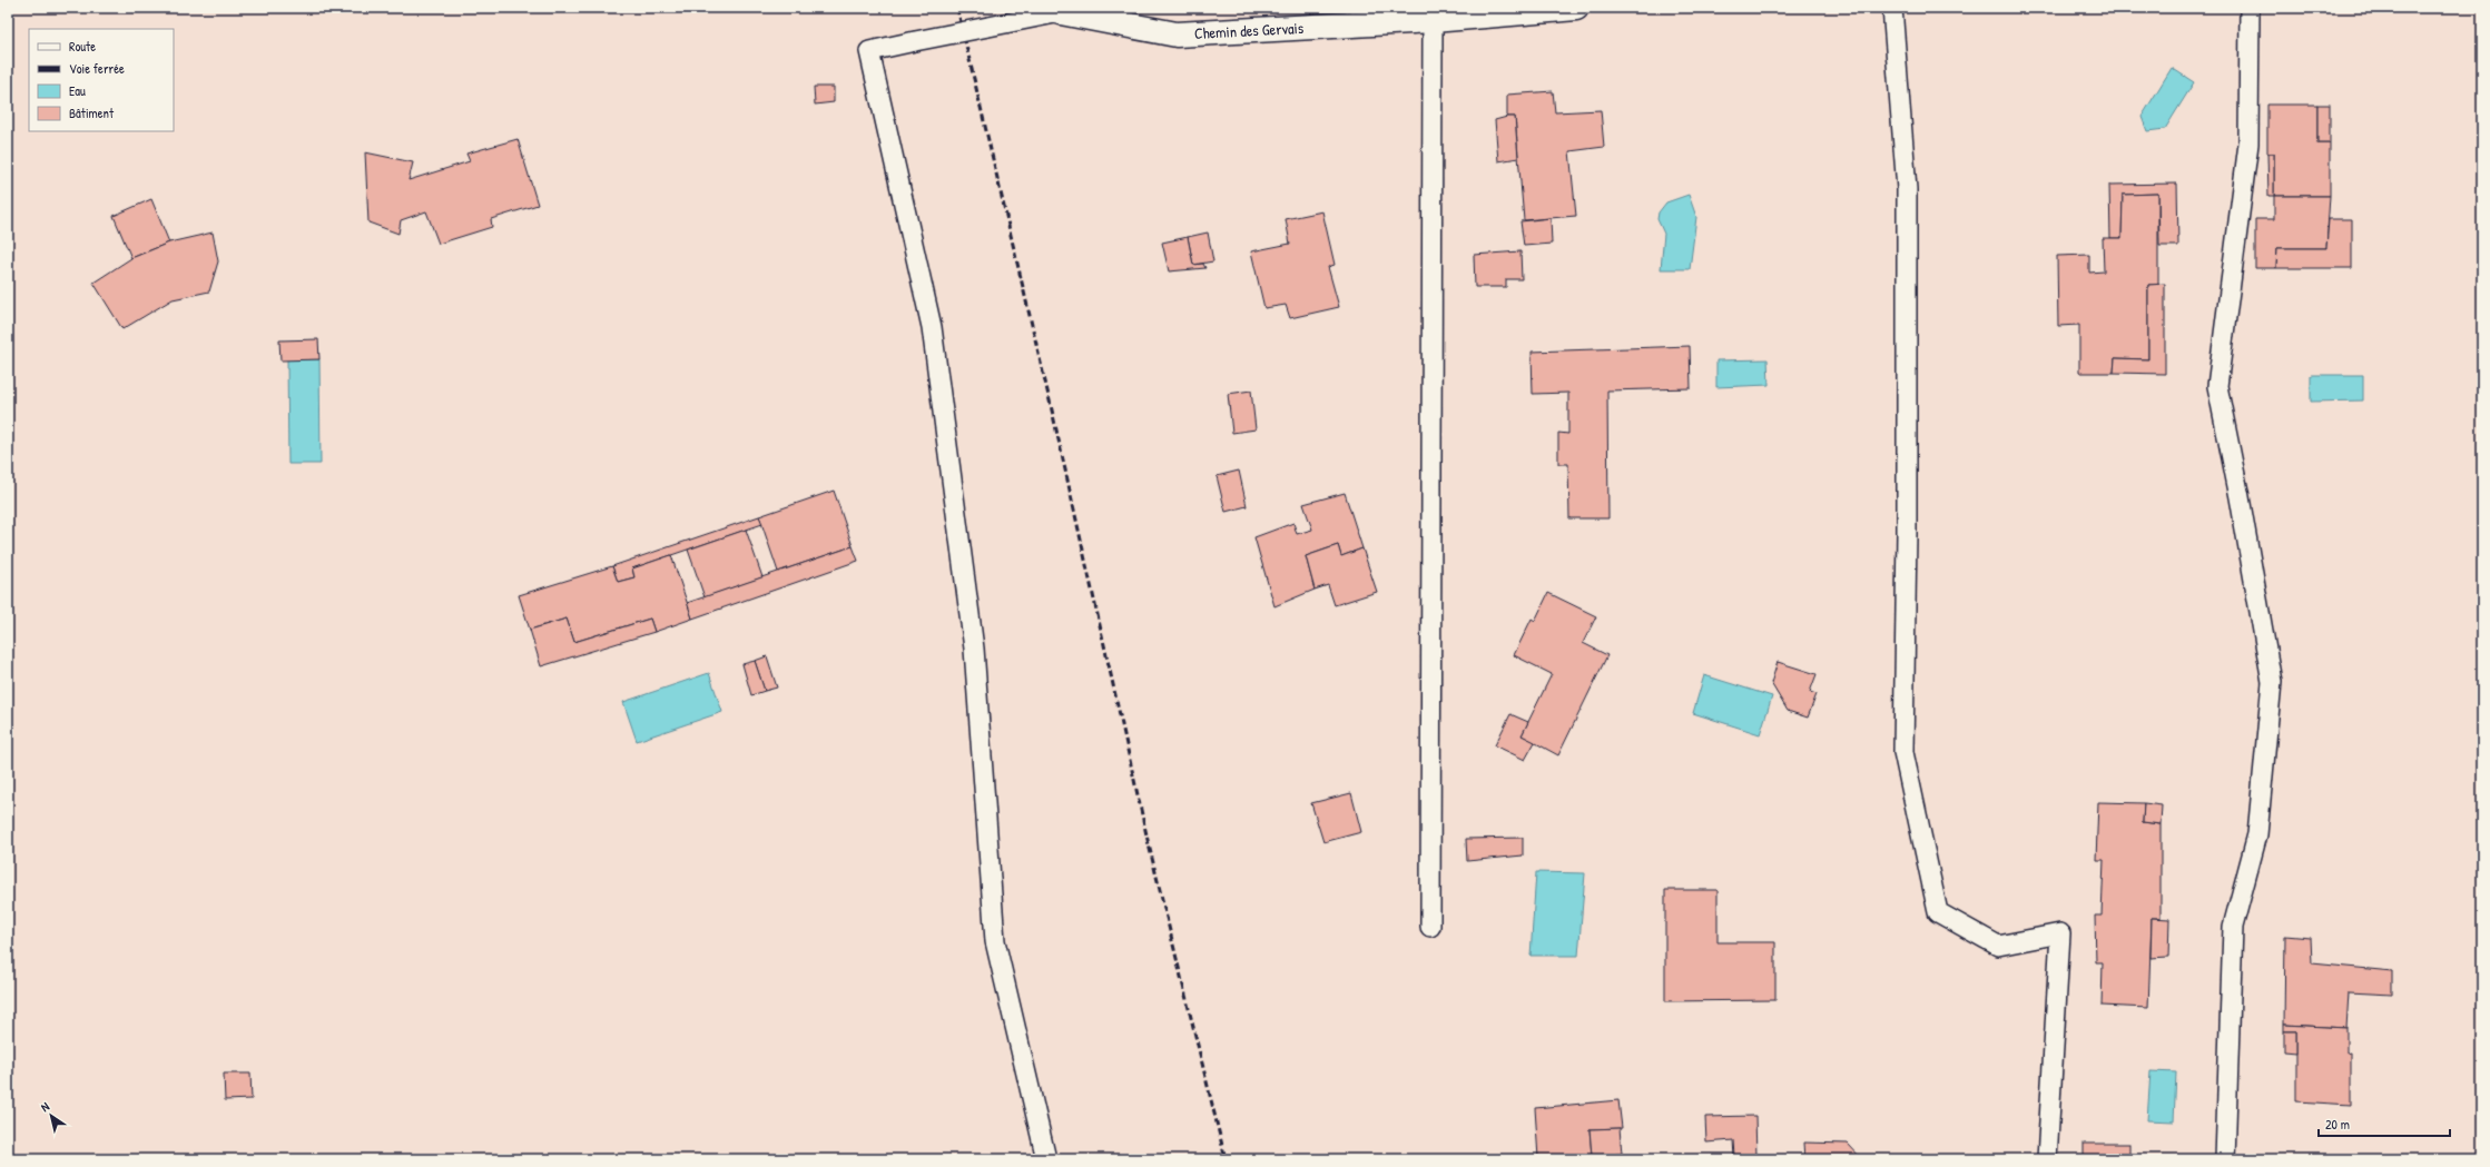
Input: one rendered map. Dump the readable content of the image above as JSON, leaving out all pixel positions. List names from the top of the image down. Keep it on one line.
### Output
{"streets":{"street":["Chemin des Gervais"]},"legend":["Route","Voie ferrée","Eau","Bâtiment"],"scale_bar":"20 m","north":"top left"}
